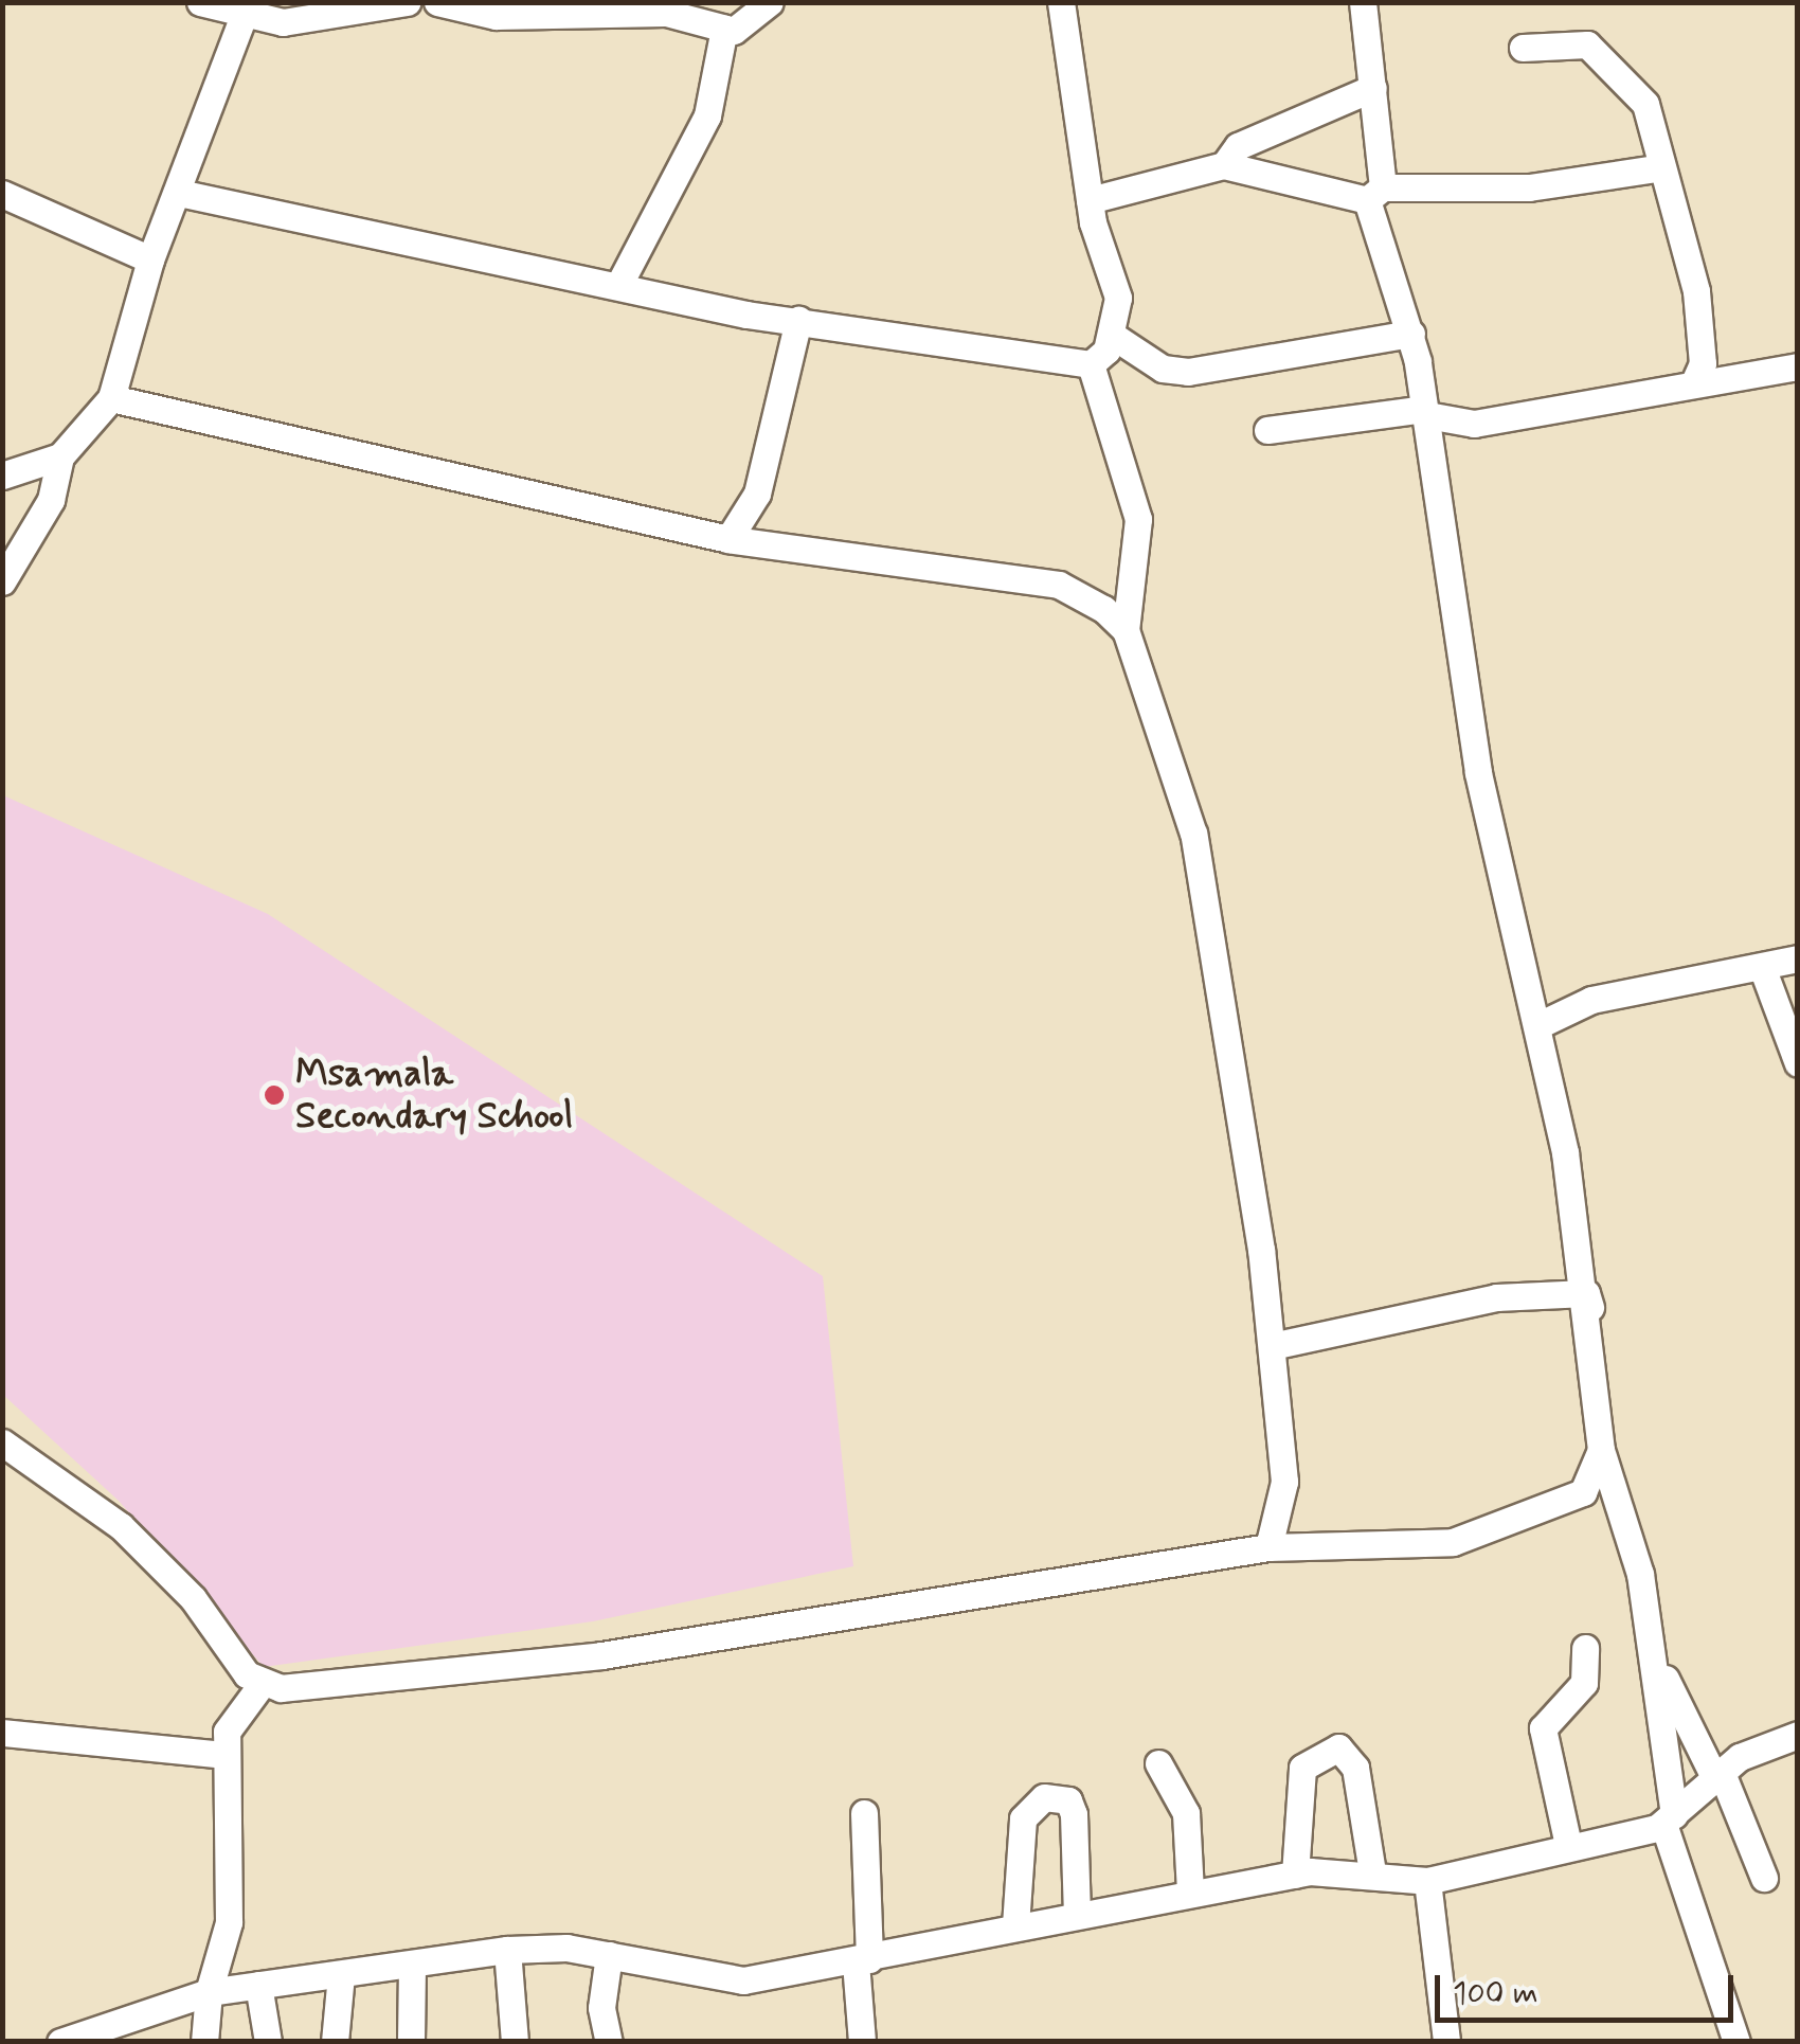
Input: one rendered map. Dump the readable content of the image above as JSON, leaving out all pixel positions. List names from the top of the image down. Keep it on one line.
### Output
{"places":["Msamala Secondary School"],"scale_bar":"100 m"}
